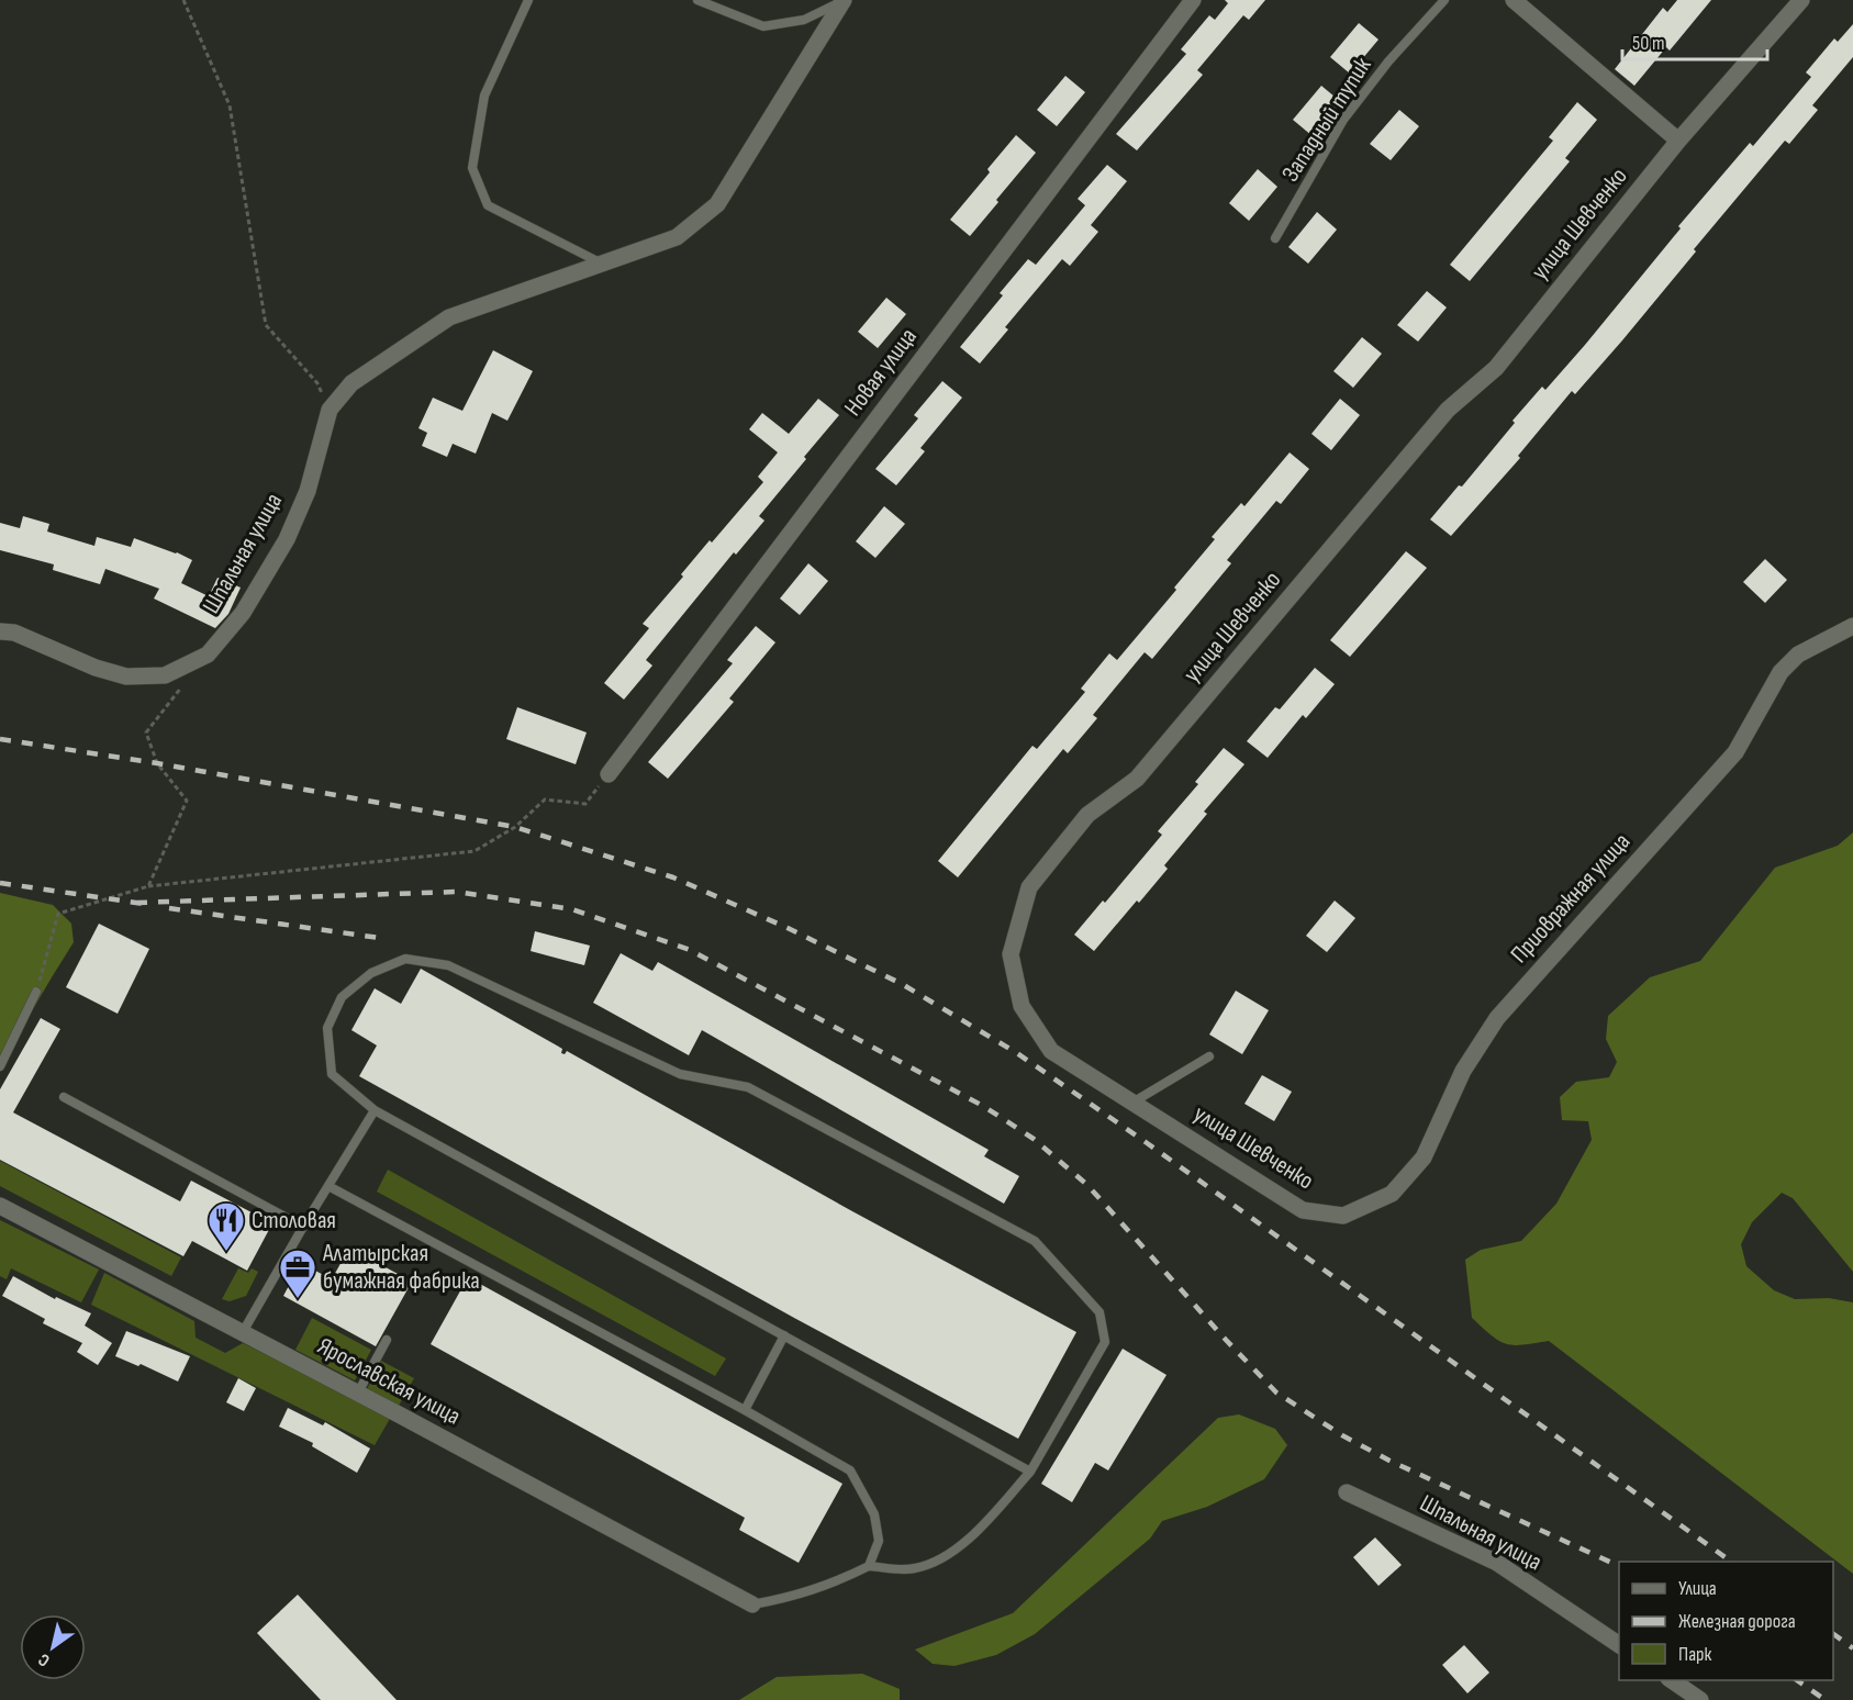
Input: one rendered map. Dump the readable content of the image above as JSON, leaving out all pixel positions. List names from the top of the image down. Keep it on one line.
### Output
{"streets":{"street":["улица Шевченко","Новая улица","Шпальная улица","Приовражная улица","Ярославская улица"],"lane":["Западный тупик"]},"crossings":[["улица Шевченко","Приовражная улица"]],"places":{"restaurant":["Столовая"],"office":["Алатырская бумажная фабрика"]},"legend":["Улица","Железная дорога","Парк"],"scale_bar":"50 m","north":"bottom left"}
